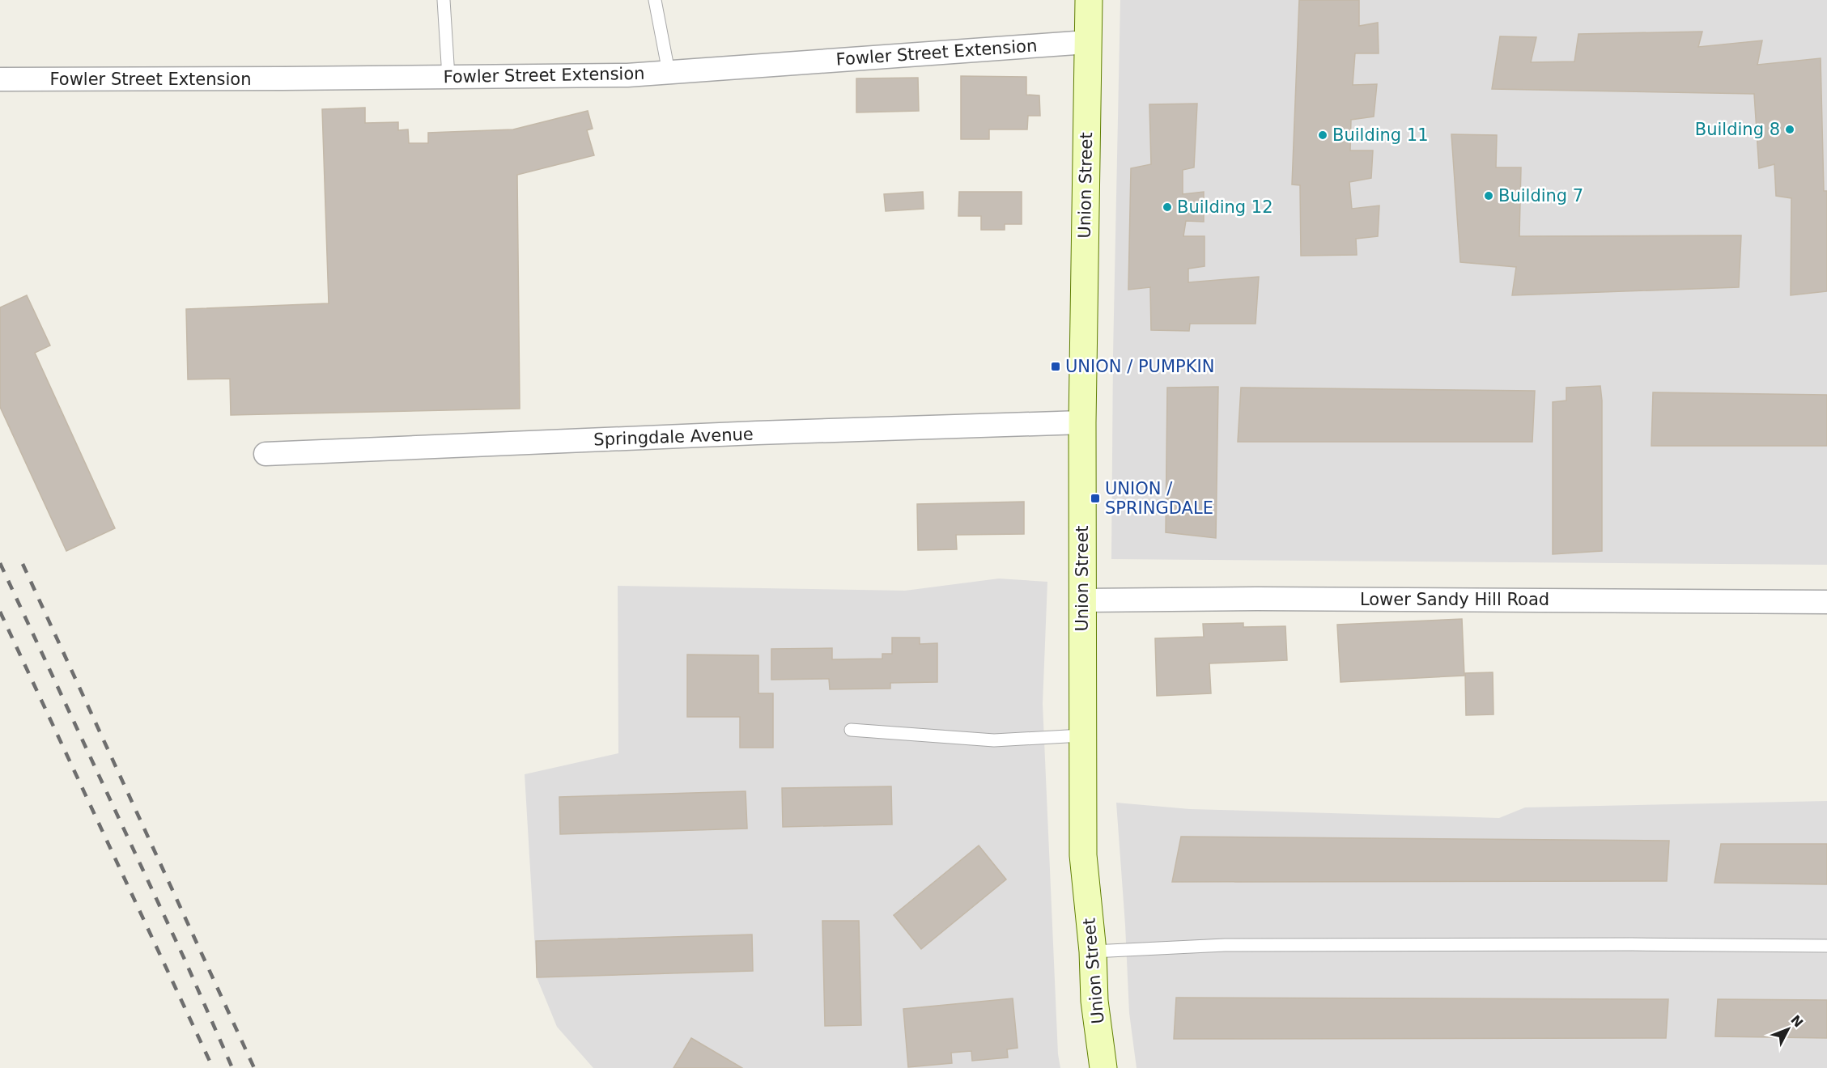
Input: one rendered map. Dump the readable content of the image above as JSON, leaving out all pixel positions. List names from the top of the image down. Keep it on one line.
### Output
{"streets":{"main road":["Union Street"],"street":["Fowler Street Extension","Springdale Avenue","Lower Sandy Hill Road"]},"crossings":[["Fowler Street Extension","Union Street"],["Union Street","Springdale Avenue"],["Union Street","Lower Sandy Hill Road"]],"places":{"other":["Building 8","Building 11","Building 7","Building 12"],"transit":["UNION / PUMPKIN","UNION / SPRINGDALE"]},"north":"top right"}
